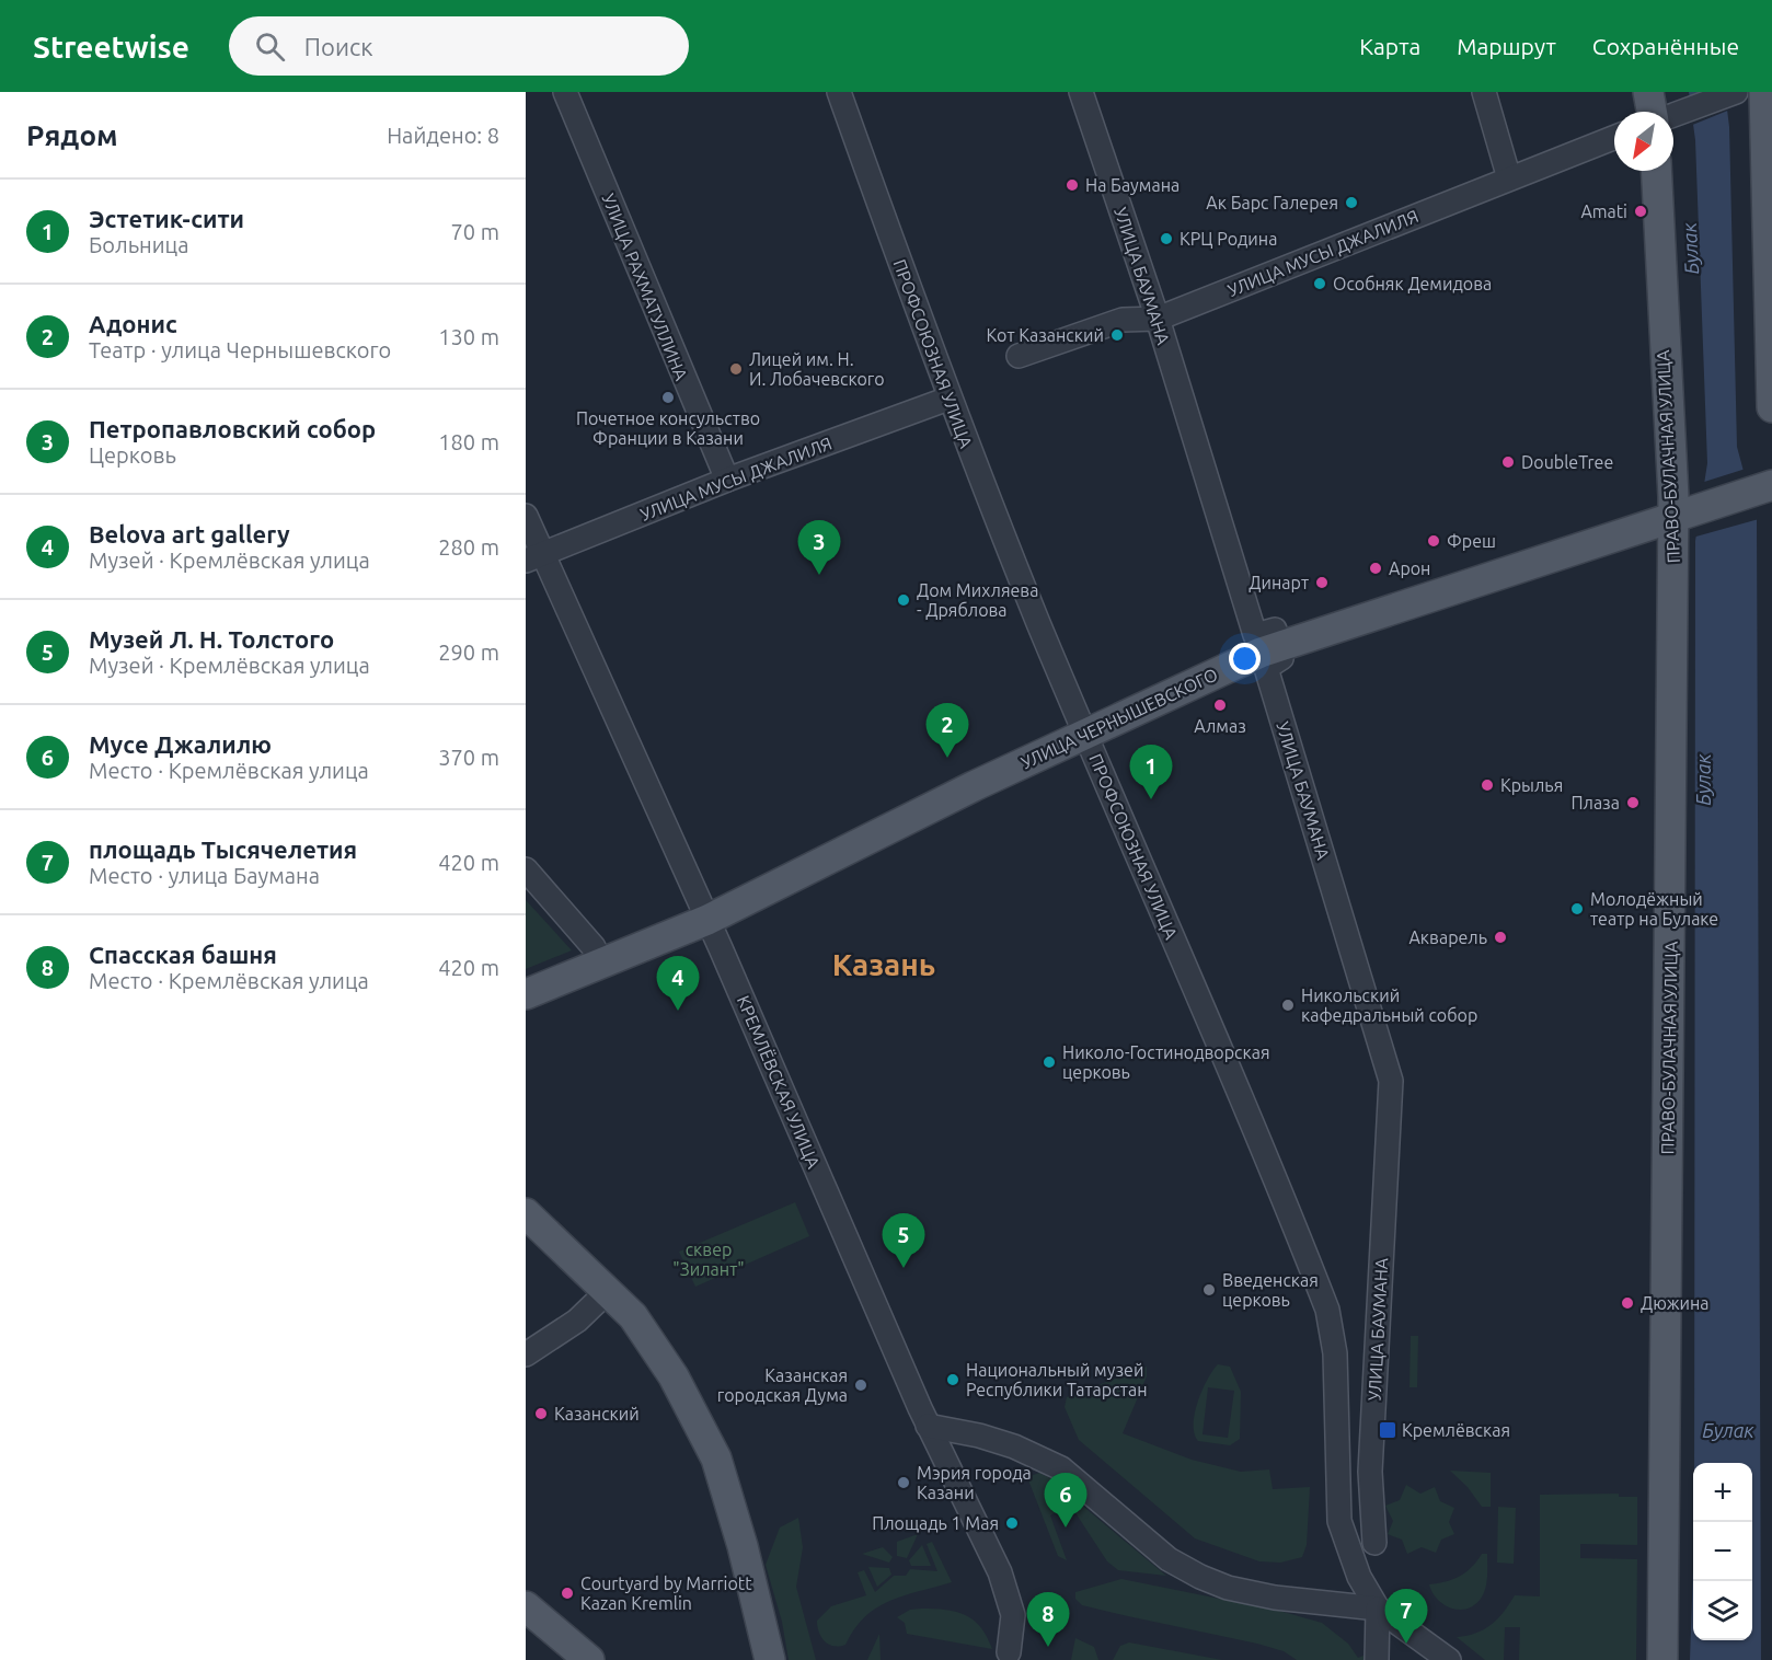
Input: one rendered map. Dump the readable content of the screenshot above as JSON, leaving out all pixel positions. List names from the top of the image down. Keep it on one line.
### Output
{"streets":{"main road":["ПРАВО-БУЛАЧНАЯ УЛИЦА","УЛИЦА ЧЕРНЫШЕВСКОГО"],"street":["УЛИЦА МУСЫ ДЖАЛИЛЯ","УЛИЦА БАУМАНА","УЛИЦА РАХМАТУЛЛИНА","ПРОФСОЮЗНАЯ УЛИЦА","КРЕМЛЁВСКАЯ УЛИЦА"]},"crossings":[["УЛИЦА МУСЫ ДЖАЛИЛЯ","УЛИЦА БАУМАНА"],["УЛИЦА МУСЫ ДЖАЛИЛЯ","УЛИЦА РАХМАТУЛЛИНА"],["УЛИЦА МУСЫ ДЖАЛИЛЯ","ПРОФСОЮЗНАЯ УЛИЦА"],["УЛИЦА МУСЫ ДЖАЛИЛЯ","КРЕМЛЁВСКАЯ УЛИЦА"],["УЛИЦА БАУМАНА","УЛИЦА ЧЕРНЫШЕВСКОГО"],["ПРОФСОЮЗНАЯ УЛИЦА","УЛИЦА ЧЕРНЫШЕВСКОГО"],["ПРАВО-БУЛАЧНАЯ УЛИЦА","УЛИЦА ЧЕРНЫШЕВСКОГО"],["УЛИЦА ЧЕРНЫШЕВСКОГО","КРЕМЛЁВСКАЯ УЛИЦА"]],"districts":["Казань"],"water":["Булак"],"parks":["сквер \"Зилант\""],"places":{"other":["На Баумана","Ак Барс Галерея","Amati","КРЦ Родина","Особняк Демидова","Кот Казанский","Лицей им. Н. И. Лобачевского","Почетное консульство Франции в Казани","DoubleTree","Фреш","Арон","Динарт","Дом Михляева - Дряблова","Алмаз","Крылья","Плаза","Молодёжный театр на Булаке","Акварель","Никольский кафедральный собор","Николо-Гостинодворская церковь","Введенская церковь","Дюжина","Национальный музей Республики Татарстан","Казанская городская Дума","Казанский","Мэрия города Казани","Площадь 1 Мая","Courtyard by Marriott Kazan Kremlin"],"transit":["Кремлёвская"]},"north":"bottom left","page":{"header":"Streetwise","search":"Поиск","nav":["Карта","Маршрут","Сохранённые"],"heading":["Рядом","Найдено: 8"],"list":[{"mark":"1","name":"Эстетик-сити","note":"Больница","value":"70 m"},{"mark":"2","name":"Адонис","note":"Театр · улица Чернышевского","value":"130 m"},{"mark":"3","name":"Петропавловский собор","note":"Церковь","value":"180 m"},{"mark":"4","name":"Belova art gallery","note":"Музей · Кремлёвская улица","value":"280 m"},{"mark":"5","name":"Музей Л. Н. Толстого","note":"Музей · Кремлёвская улица","value":"290 m"},{"mark":"6","name":"Мусе Джалилю","note":"Место · Кремлёвская улица","value":"370 m"},{"mark":"7","name":"площадь Тысячелетия","note":"Место · улица Баумана","value":"420 m"},{"mark":"8","name":"Спасская башня","note":"Место · Кремлёвская улица","value":"420 m"}],"pins":["3","2","1","4","5","6","7","8"],"map_buttons":["+","−"]}}
